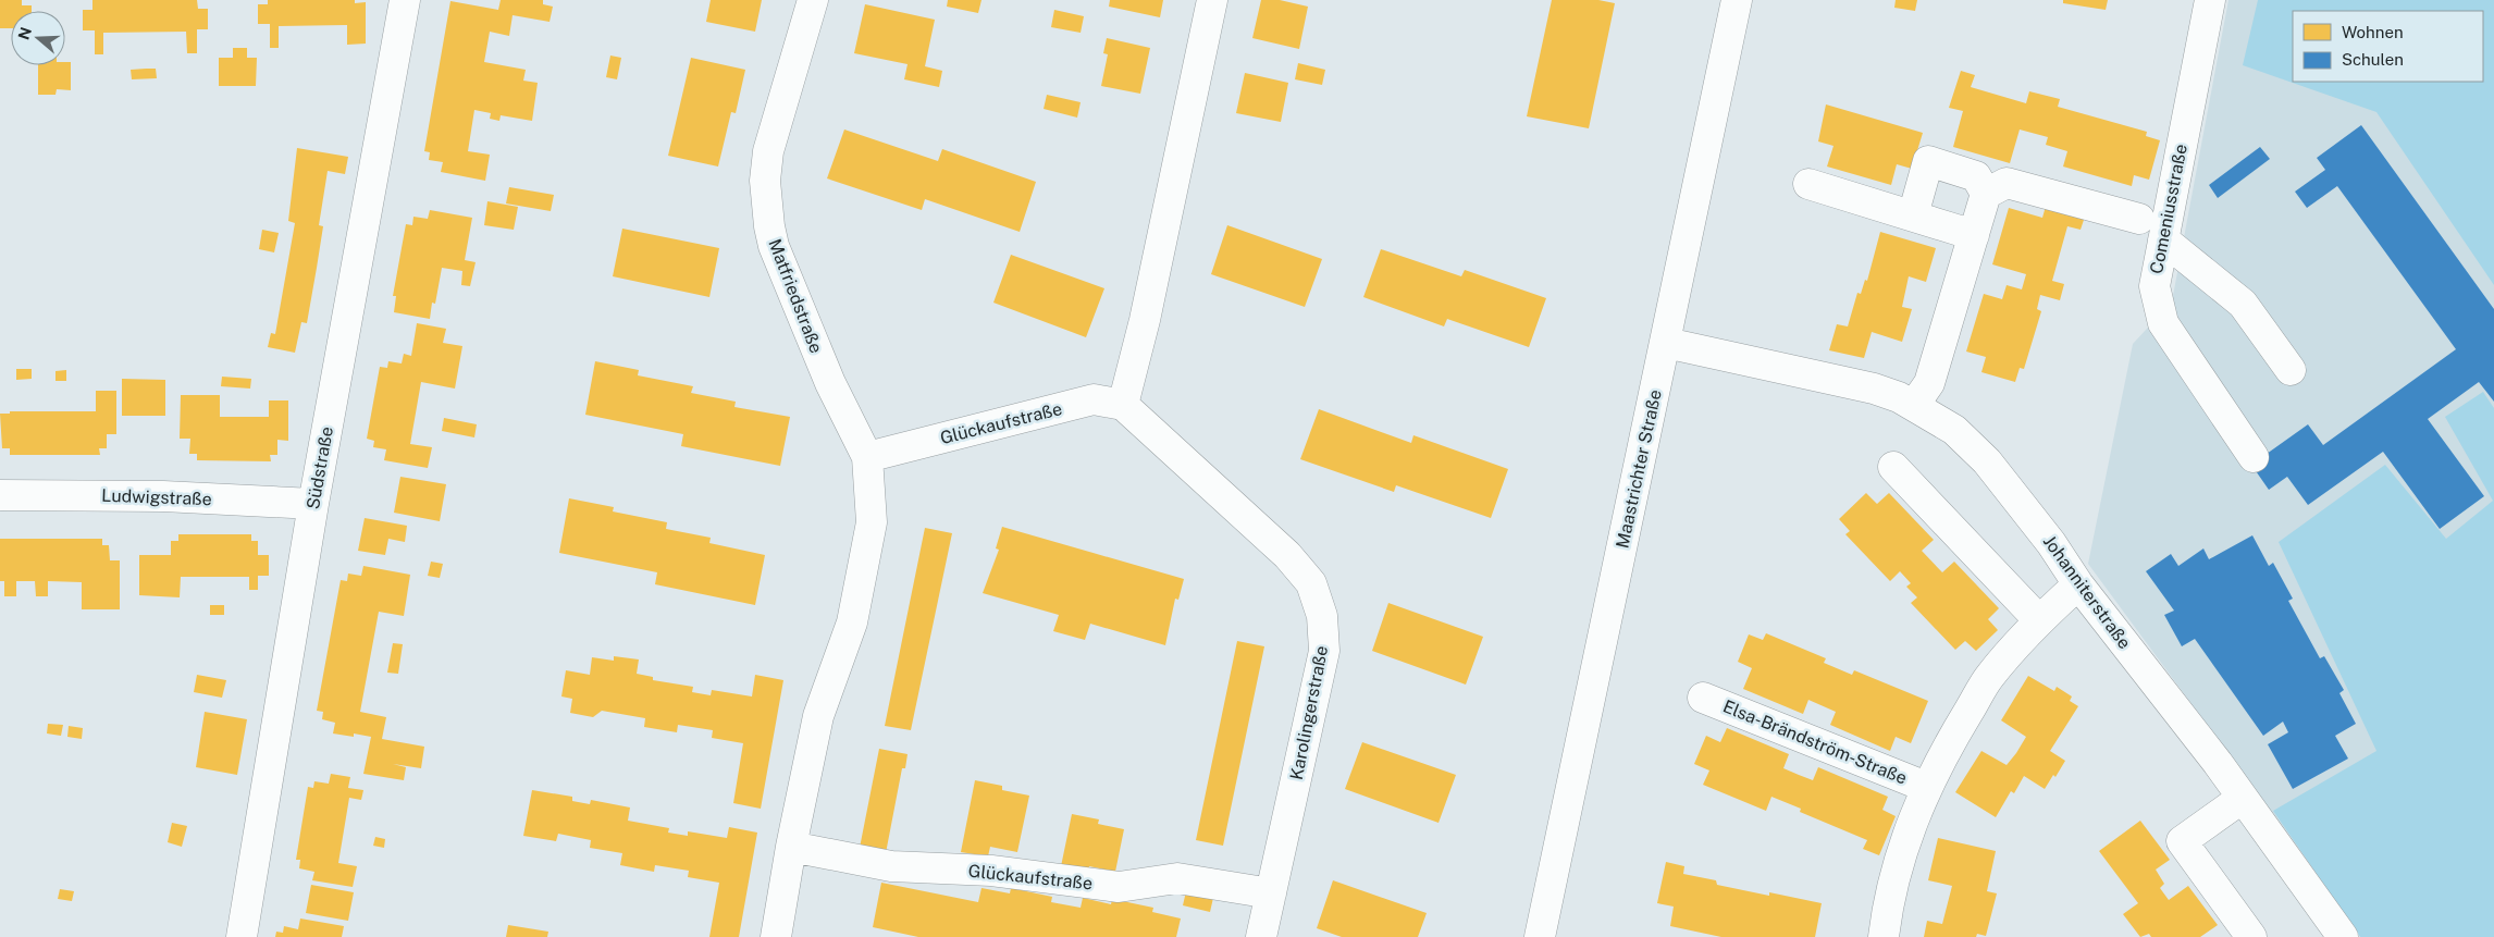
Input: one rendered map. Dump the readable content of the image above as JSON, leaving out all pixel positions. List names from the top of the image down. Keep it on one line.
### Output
{"streets":{"street":["Comeniusstraße","Matfriedstraße","Glückaufstraße","Südstraße","Maastrichter Straße","Ludwigstraße","Johanniterstraße","Karolingerstraße","Elsa-Brändström-Straße"]},"crossings":[["Matfriedstraße","Glückaufstraße"],["Glückaufstraße","Karolingerstraße"],["Südstraße","Ludwigstraße"],["Maastrichter Straße","Johanniterstraße"],["Johanniterstraße","Elsa-Brändström-Straße"]],"legend":["Wohnen","Schulen"],"north":"left"}
